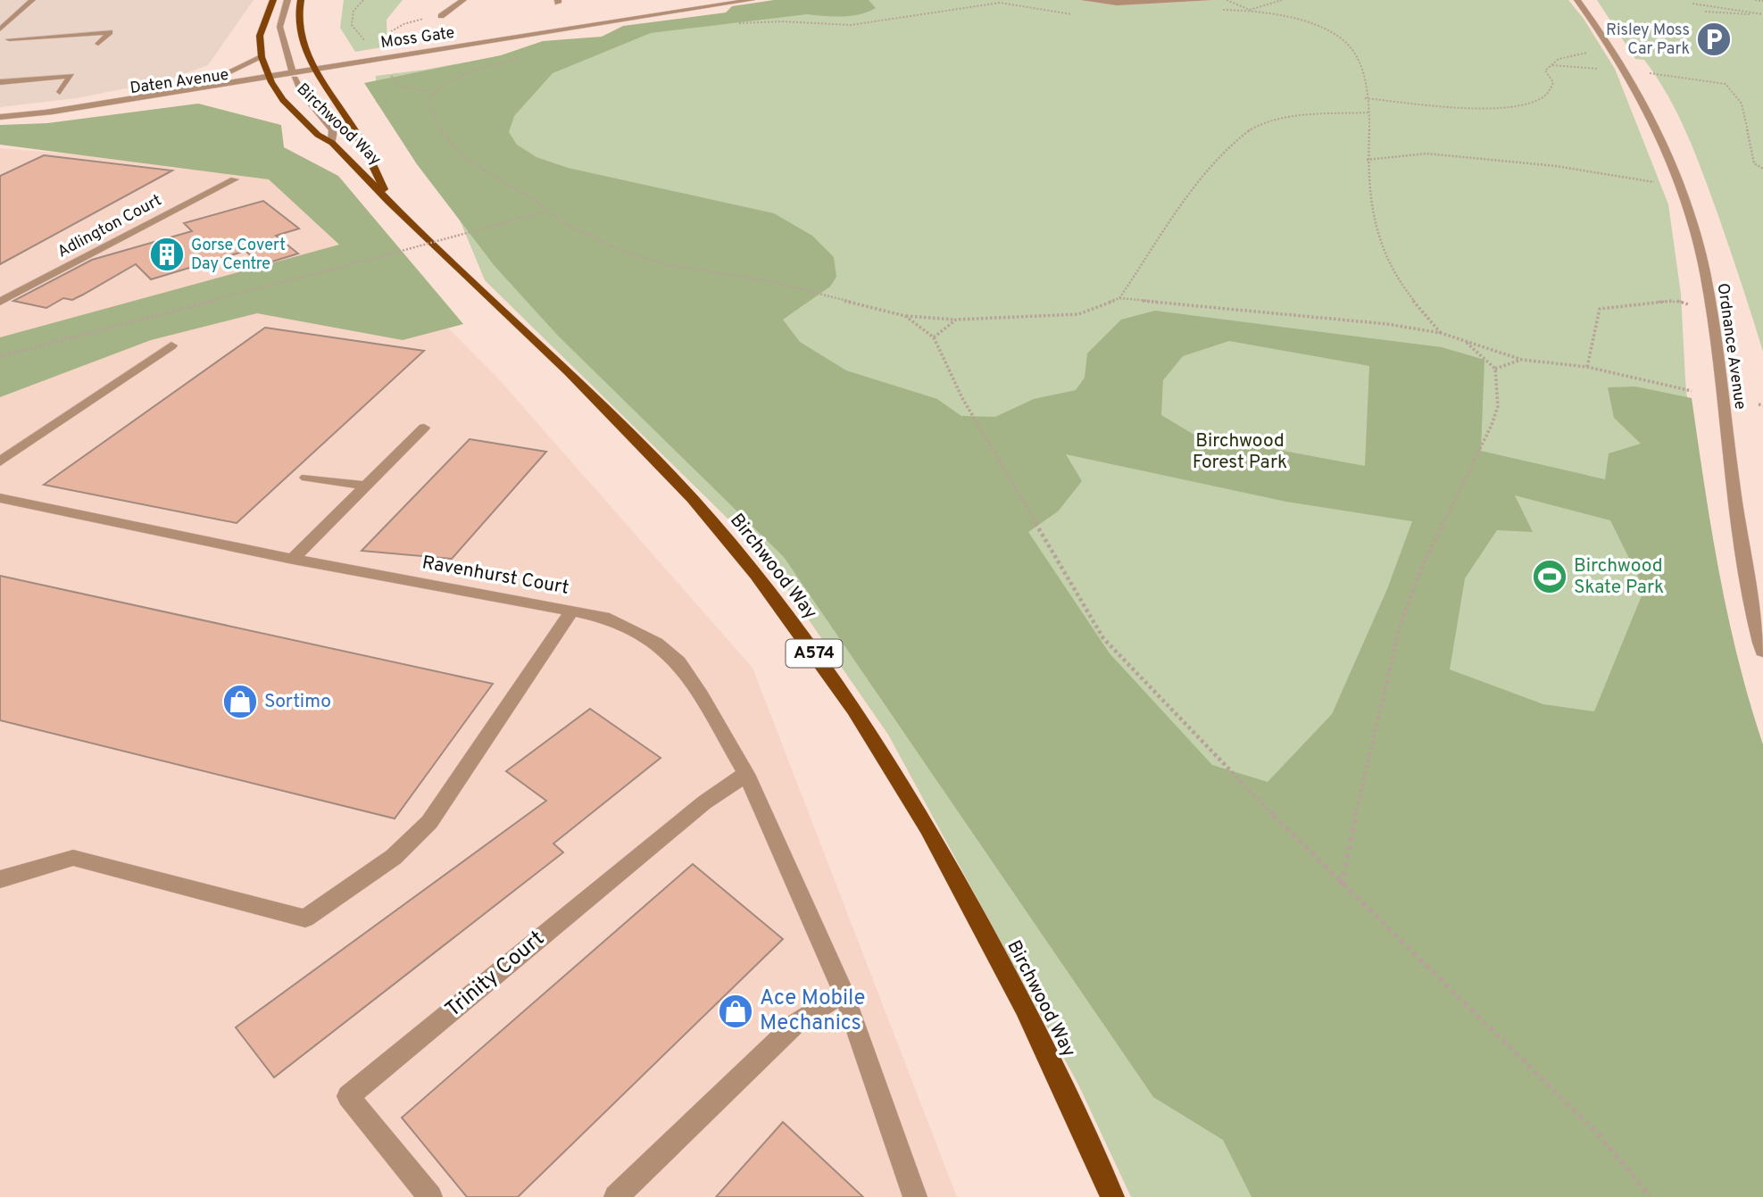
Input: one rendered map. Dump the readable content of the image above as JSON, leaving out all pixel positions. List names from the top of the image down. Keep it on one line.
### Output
{"streets":{"main road":["Birchwood Way","A574"],"street":["Moss Gate","Daten Avenue","Adlington Court","Ordnance Avenue","Ravenhurst Court","Trinity Court"]},"crossings":[["Moss Gate","Daten Avenue"],["Moss Gate","Birchwood Way"],["Daten Avenue","Birchwood Way"],["Daten Avenue","A574"],["Birchwood Way","A574"],["Ravenhurst Court","Trinity Court"]],"parks":["Birchwood Forest Park"],"places":{"parking":["Risley Moss Car Park"],"building":["Gorse Covert Day Centre"],"sports":["Birchwood Skate Park"],"shop":["Sortimo","Ace Mobile Mechanics"]}}
